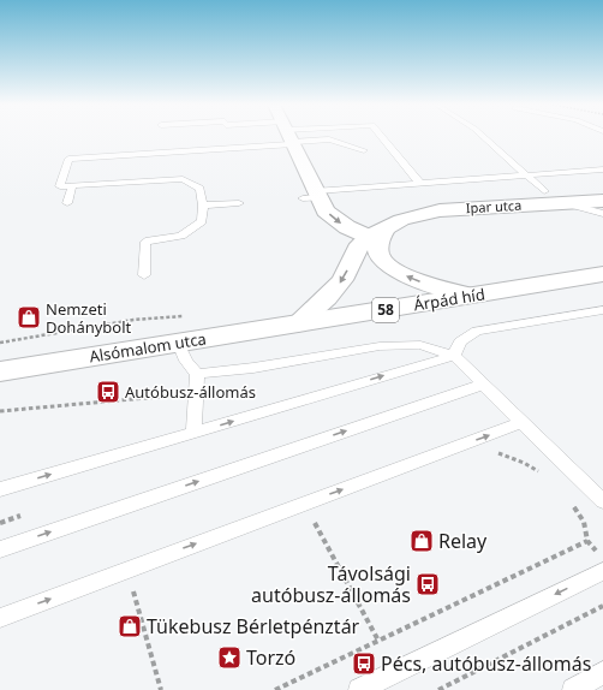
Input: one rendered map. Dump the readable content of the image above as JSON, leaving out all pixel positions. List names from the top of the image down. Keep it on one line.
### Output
{"streets":{"street":["Ipar utca","Árpád híd","58","Alsómalom utca"]},"crossings":[["Árpád híd","Alsómalom utca"]],"places":{"shop":["Nemzeti Dohánybolt","Relay","Tükebusz Bérletpénztár"],"bus stop":["Autóbusz-állomás","Távolsági autóbusz-állomás","Pécs, autóbusz-állomás"],"place":["Torzó"]}}
